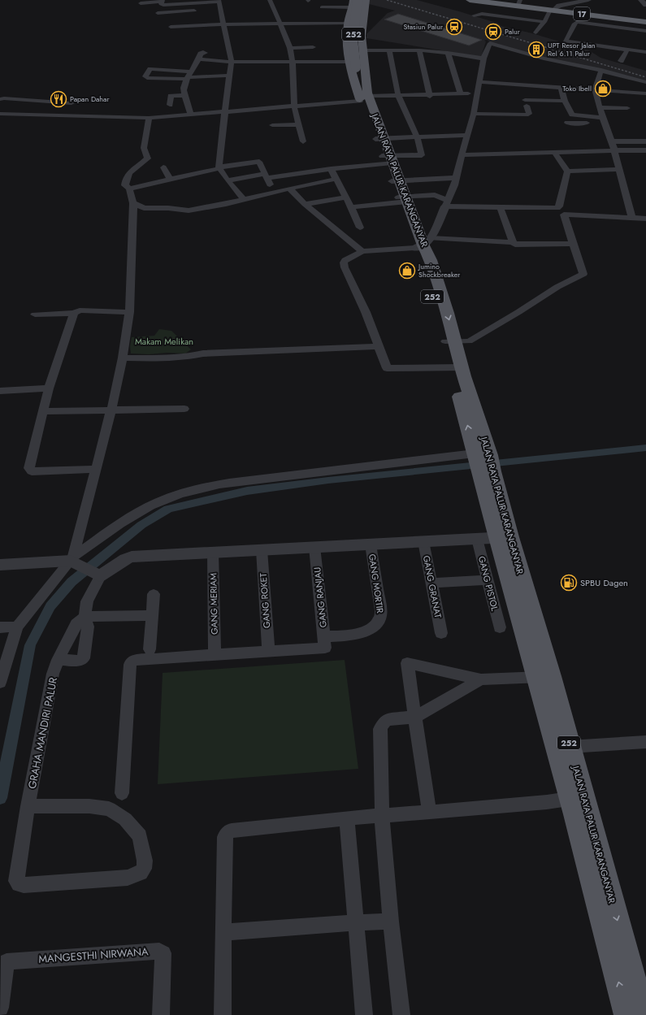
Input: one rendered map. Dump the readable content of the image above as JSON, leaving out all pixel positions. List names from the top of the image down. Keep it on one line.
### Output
{"streets":{"highway":["17"],"main road":["252","JALAN RAYA PALUR KARANGANYAR"],"street":["GANG MORTIR","GANG PISTOL","GANG GRANAT","GANG RANJAU","GANG ROKET","GANG MERIAM","GRAHA MANDIRI PALUR","MANGESTHI NIRWANA"]},"crossings":[["252","JALAN RAYA PALUR KARANGANYAR"],["JALAN RAYA PALUR KARANGANYAR","GANG PISTOL"],["GANG MORTIR","GANG RANJAU"],["GANG MORTIR","GANG ROKET"],["GANG MORTIR","GANG MERIAM"]],"parks":["Makam Melikan"],"places":{"station":["Stasiun Palur","Palur"],"building":["UPT Resor Jalan Rel 6.11 Palur"],"shop":["Toko Ibell","Jumino Shockbreaker"],"restaurant":["Papan Dahar"],"fuel station":["SPBU Dagen"]}}
